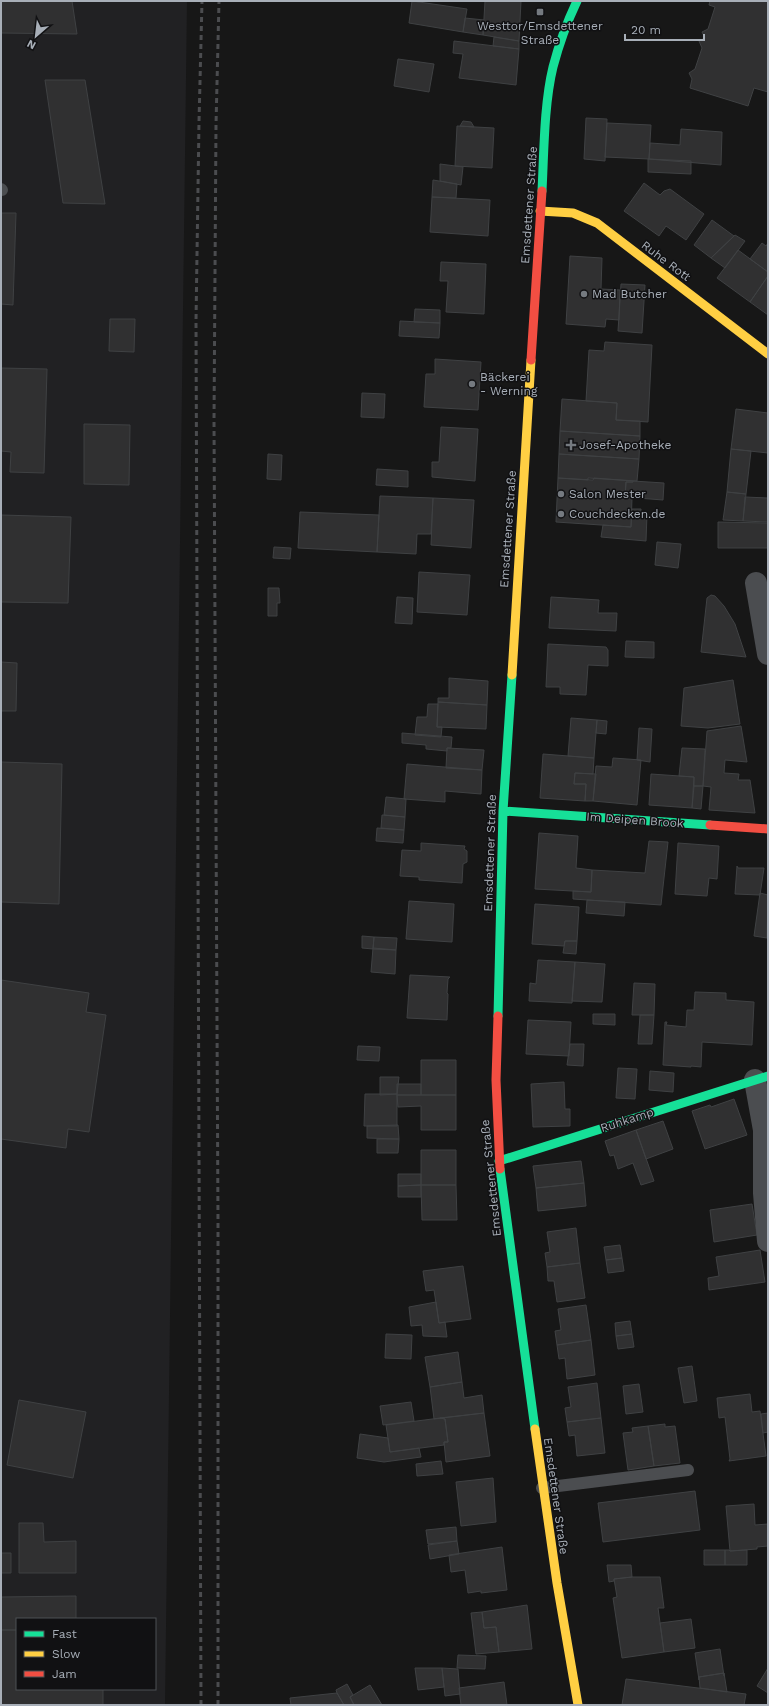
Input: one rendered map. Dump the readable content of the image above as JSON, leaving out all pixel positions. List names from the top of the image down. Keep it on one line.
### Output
{"streets":{"street":["Emsdettener Straße","Ruhe Rott","Im Deipen Brook","Ruhkamp"]},"crossings":[["Emsdettener Straße","Ruhe Rott"],["Emsdettener Straße","Im Deipen Brook"],["Emsdettener Straße","Ruhkamp"]],"places":{"transit":["Westtor/Emsdettener Straße"],"other":["Mad Butcher","Bäckerei - Werning","Salon Mester","Couchdecken.de"],"health":["Josef-Apotheke"]},"legend":["Fast","Slow","Jam"],"scale_bar":"20 m","north":"bottom left"}
